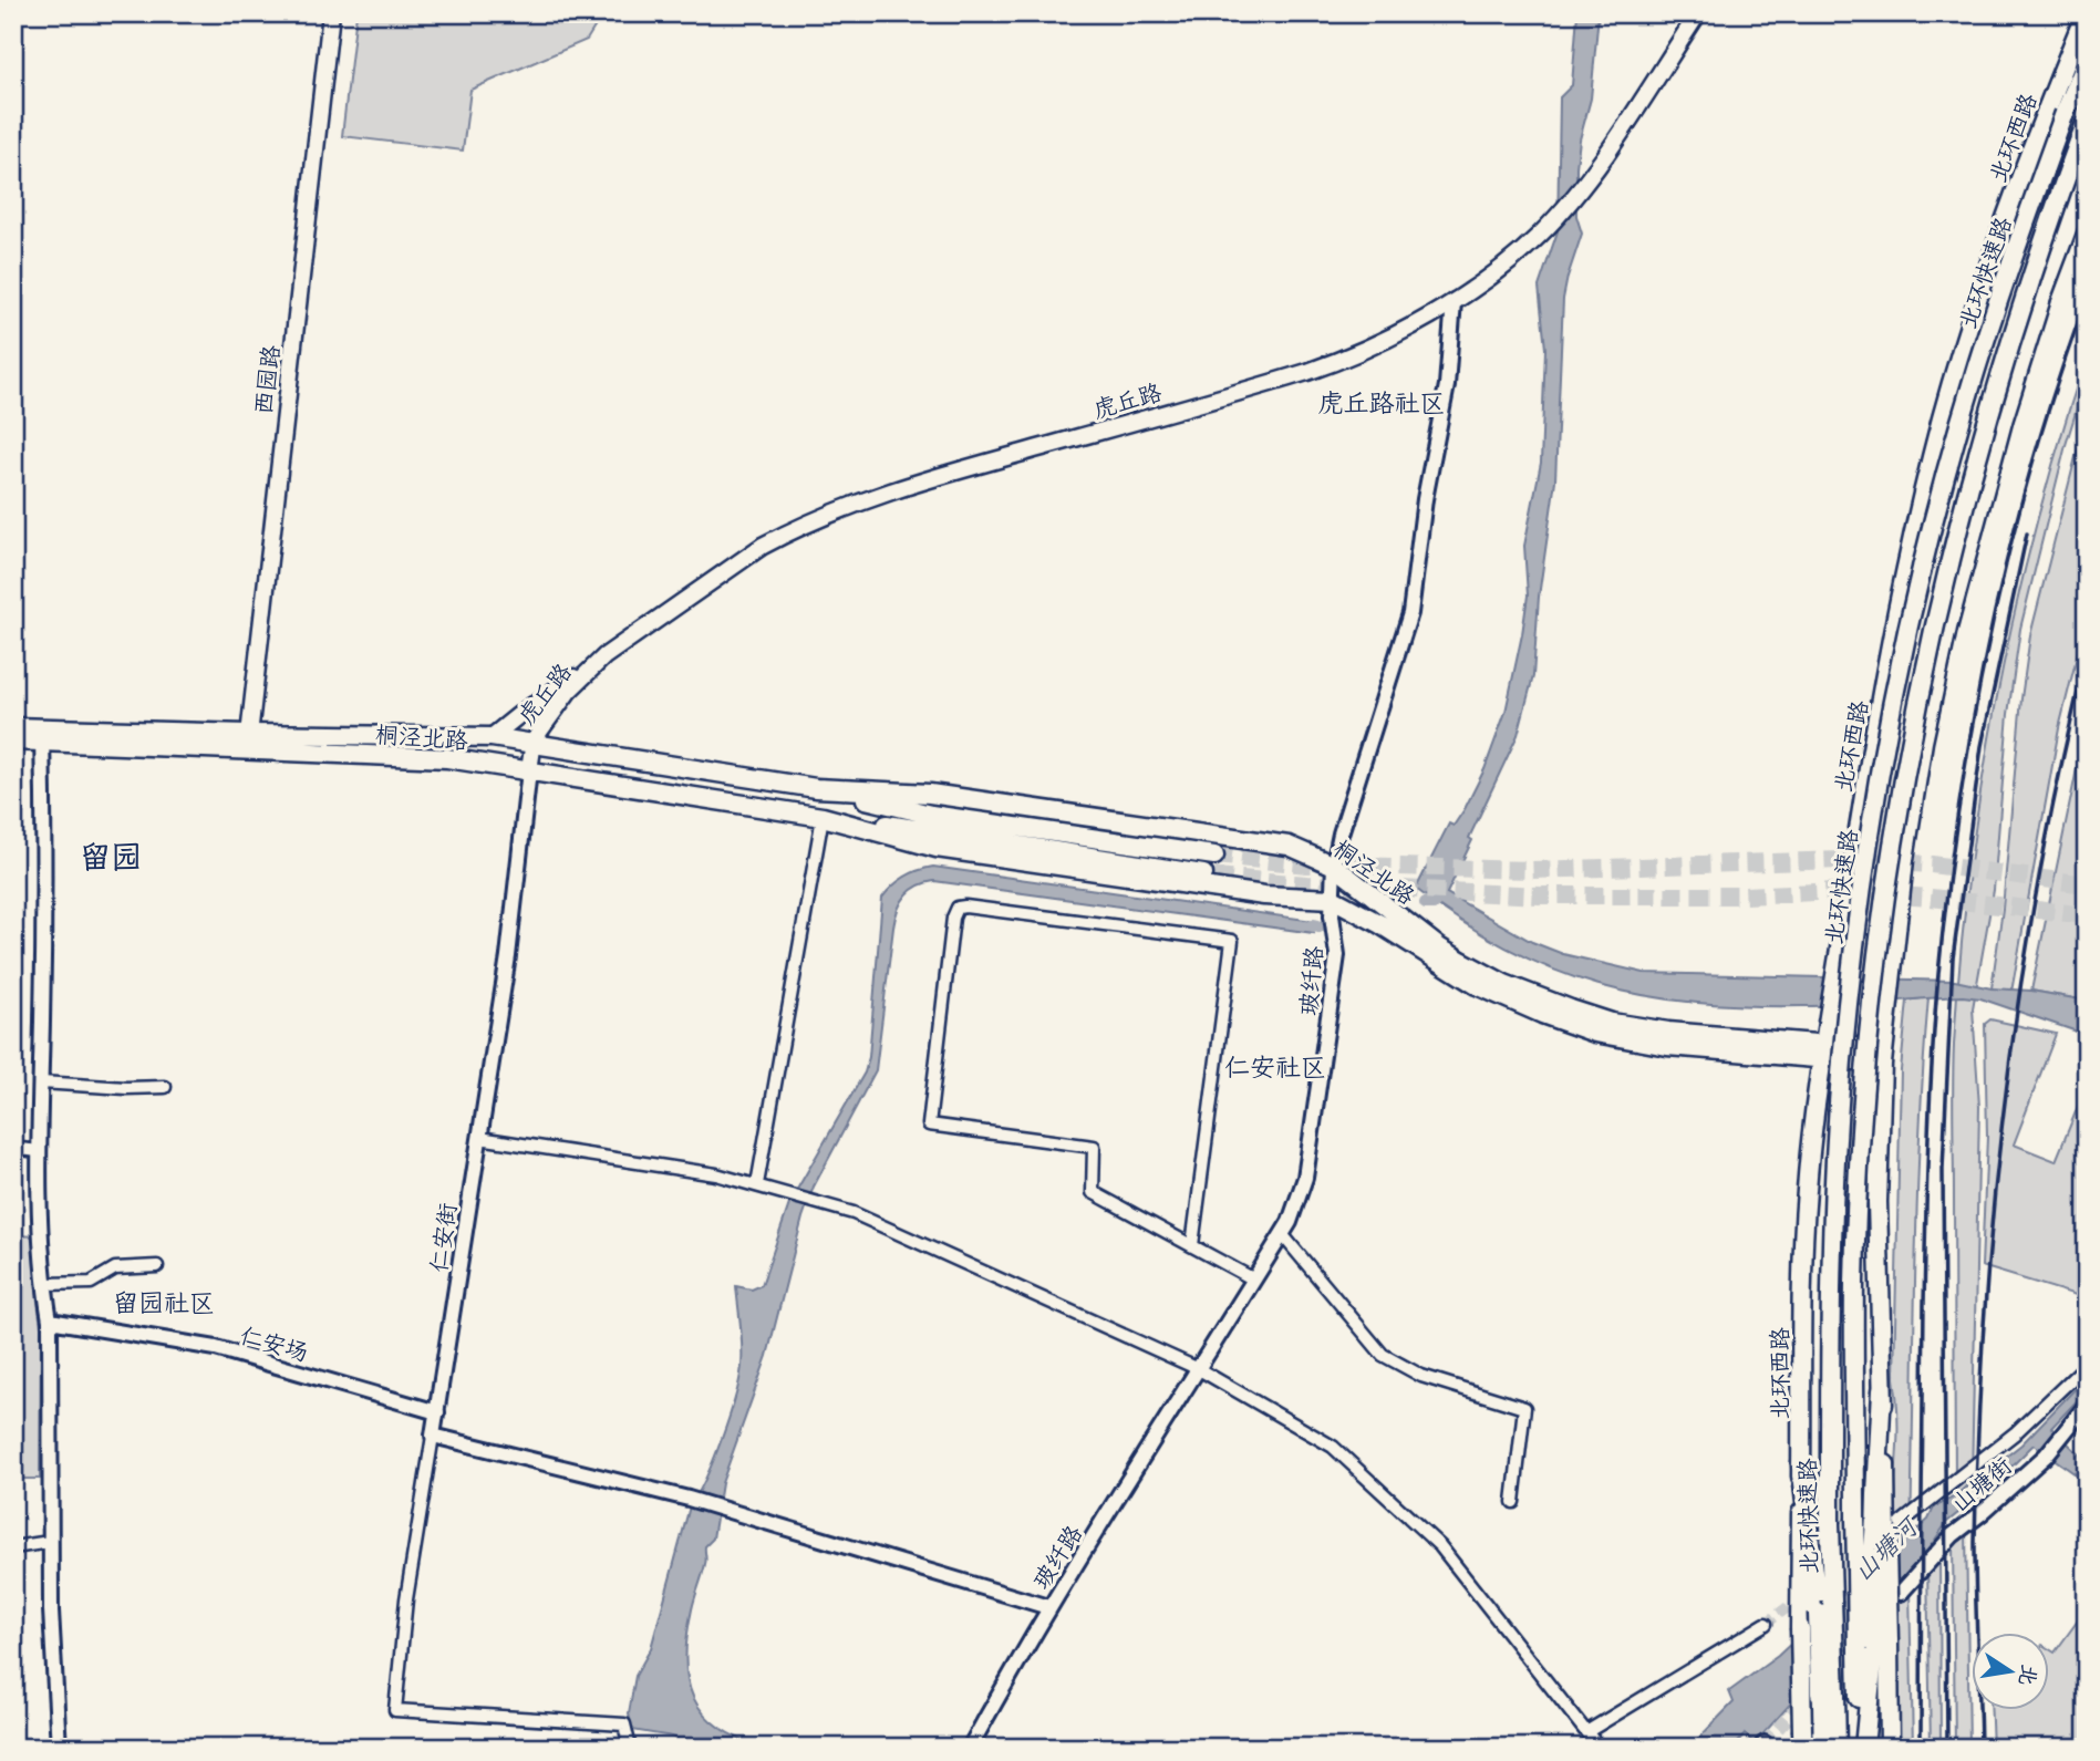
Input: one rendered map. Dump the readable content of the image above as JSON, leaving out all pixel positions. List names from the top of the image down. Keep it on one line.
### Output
{"streets":{"main road":["北环西路","北环快速路","西园路","虎丘路","桐泾北路"],"street":["玻纤路","仁安街","仁安场","山塘街"]},"crossings":[["北环西路","桐泾北路"],["西园路","桐泾北路"],["虎丘路","桐泾北路"],["虎丘路","玻纤路"],["虎丘路","仁安街"],["桐泾北路","玻纤路"],["桐泾北路","仁安街"],["仁安街","仁安场"]],"districts":["虎丘路社区","留园","仁安社区","留园社区"],"water":["山塘河"],"north":"right"}
